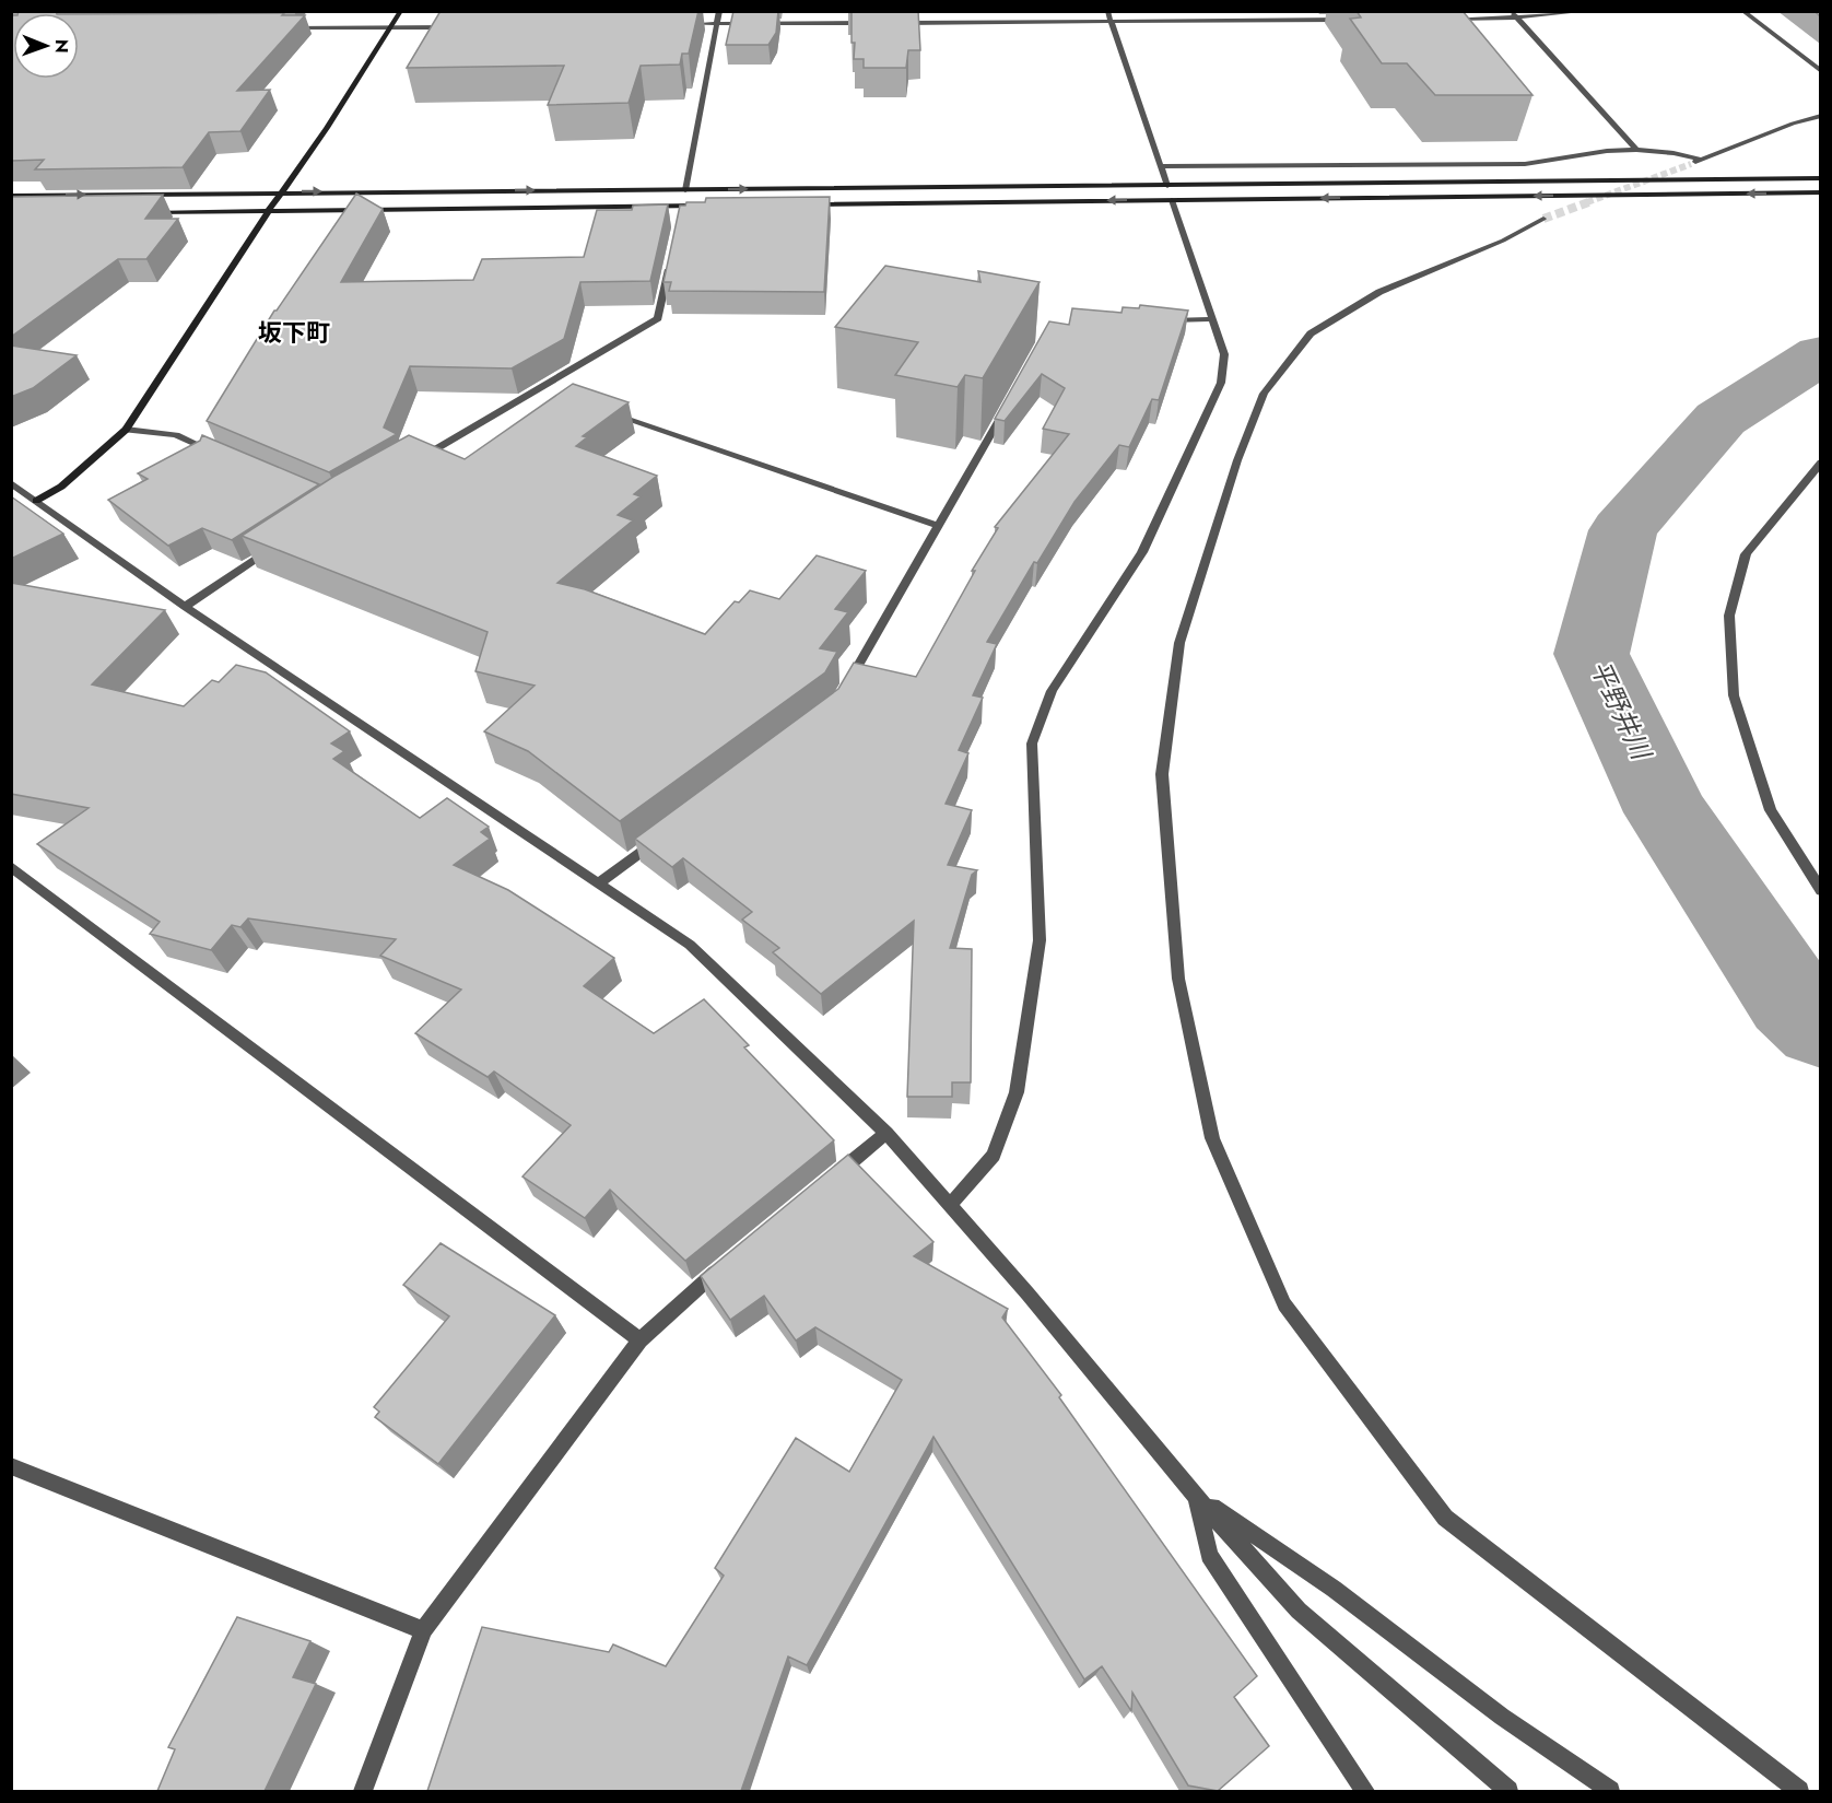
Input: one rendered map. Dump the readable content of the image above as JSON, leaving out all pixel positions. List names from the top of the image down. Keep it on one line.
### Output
{"districts":["坂下町"],"water":["平野井川"],"north":"right"}
